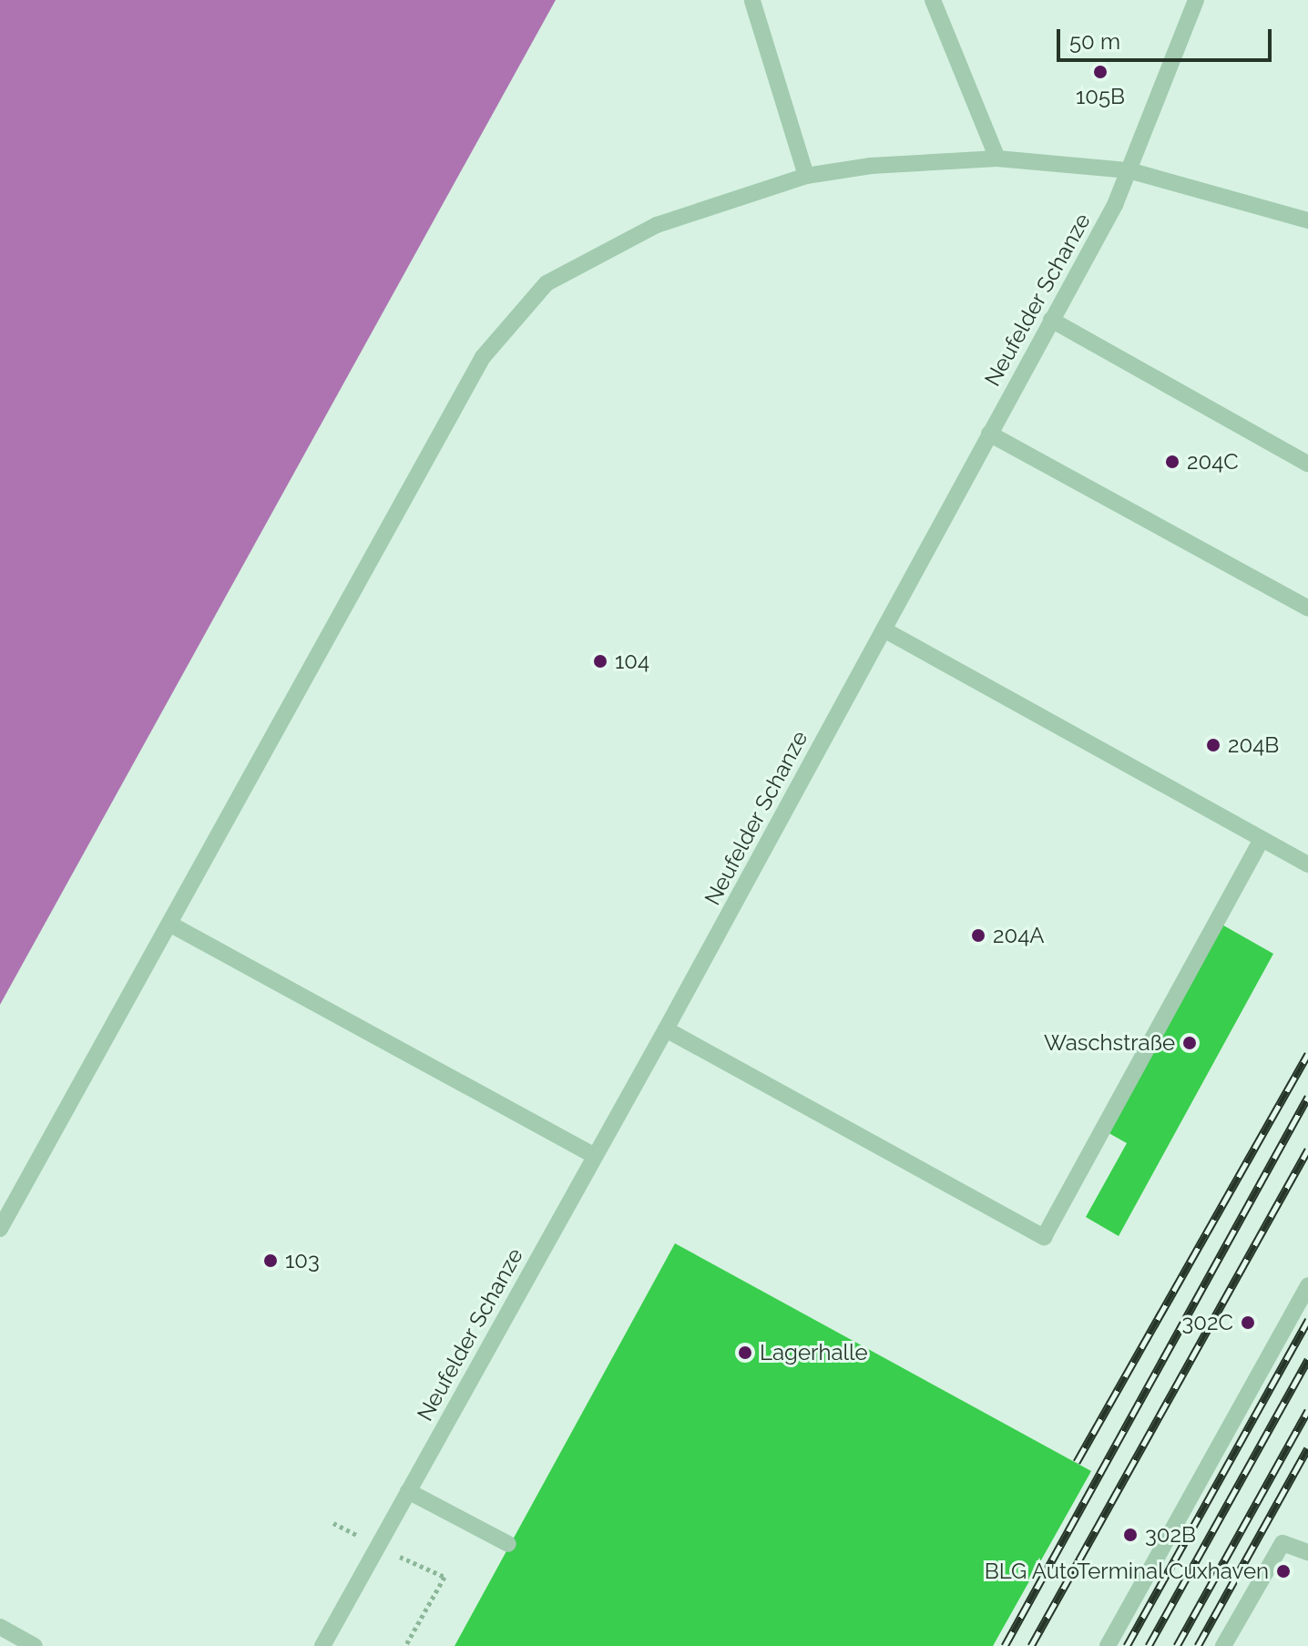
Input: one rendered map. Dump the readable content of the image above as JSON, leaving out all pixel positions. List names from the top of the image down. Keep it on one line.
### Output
{"streets":{"lane":["Neufelder Schanze"]},"places":["105B","204C","104","204B","204A","Waschstraße","103","302C","Lagerhalle","302B","BLG AutoTerminal Cuxhaven"],"scale_bar":"50 m"}
